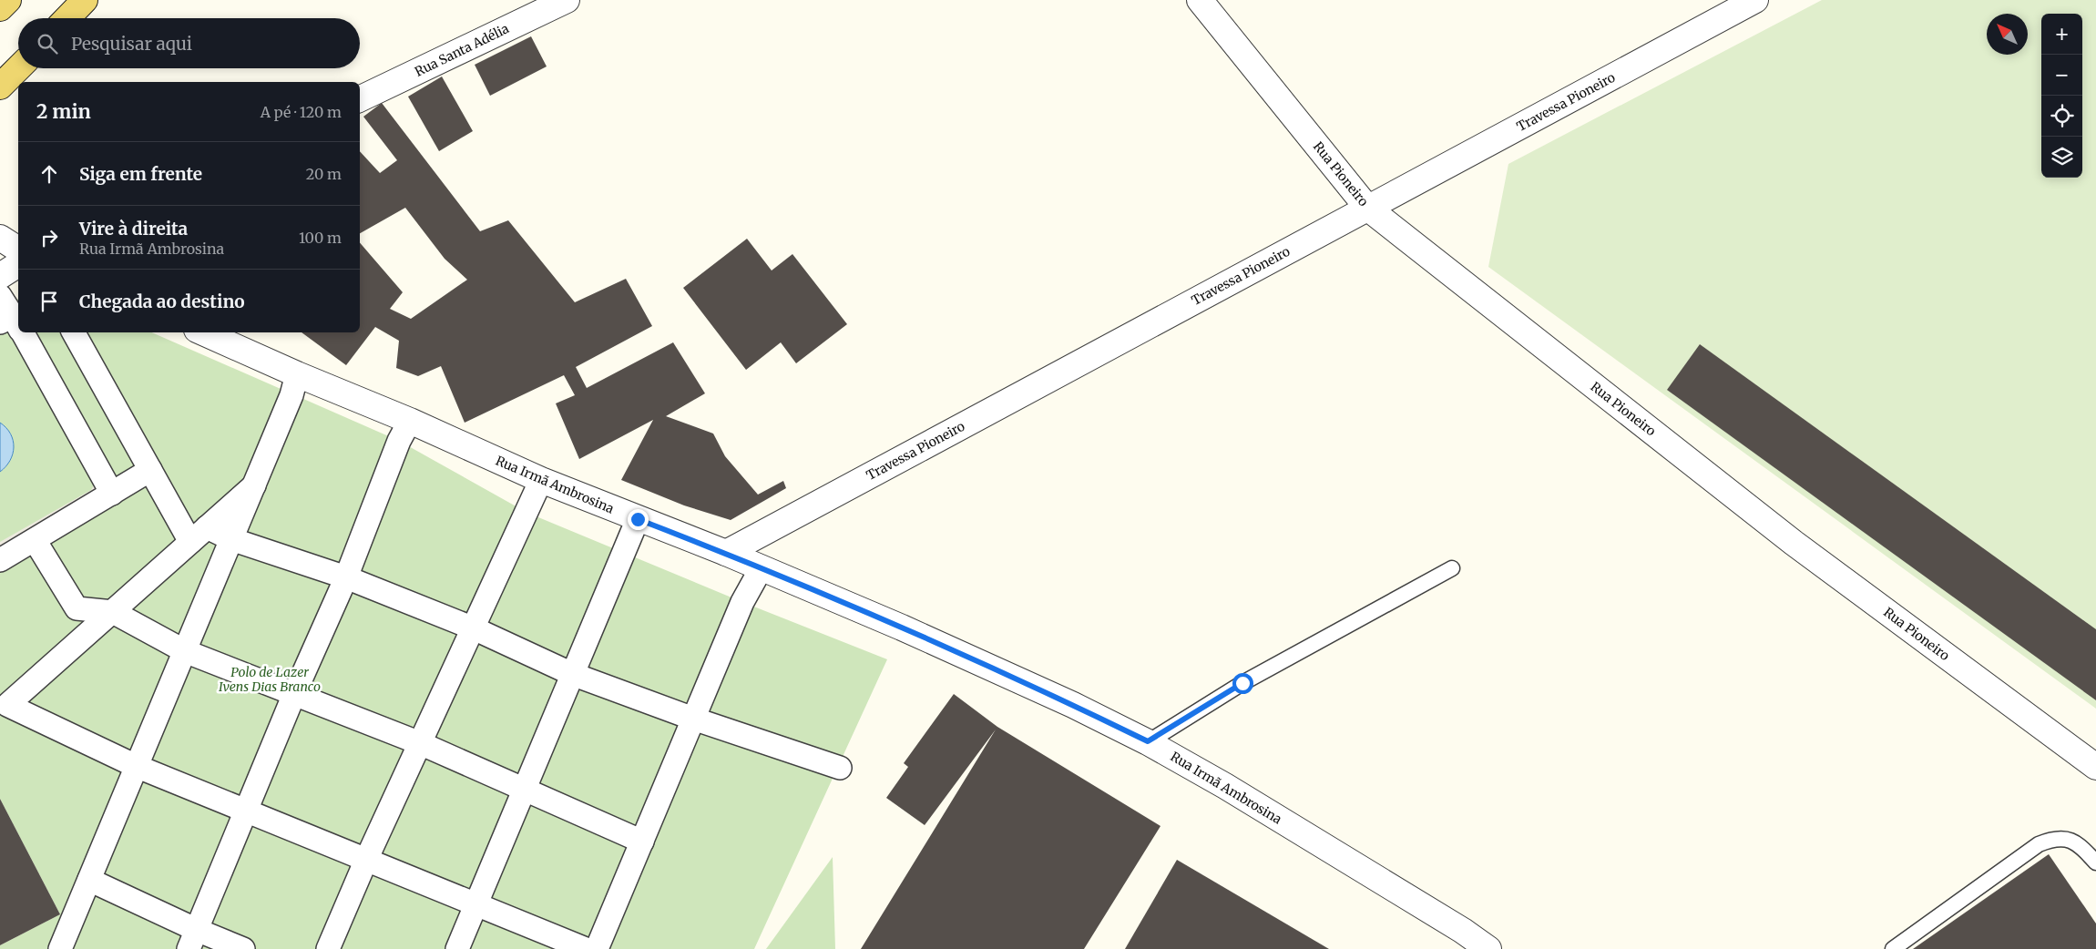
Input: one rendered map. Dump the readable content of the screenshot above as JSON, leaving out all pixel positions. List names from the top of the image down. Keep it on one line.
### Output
{"streets":{"street":["Rua Santa Adélia","Travessa Pioneiro","Rua Pioneiro","Rua Irmã Ambrosina"]},"crossings":[["Travessa Pioneiro","Rua Pioneiro"],["Travessa Pioneiro","Rua Irmã Ambrosina"]],"parks":["Polo de Lazer Ivens Dias Branco"],"north":"top left","page":{"map_buttons":["+","−"],"search":"Pesquisar aqui","heading":["2 min","A pé · 120 m"],"list":[["Siga em frente","20 m"],["Vire à direita","Rua Irmã Ambrosina","100 m"],"Chegada ao destino"]}}
